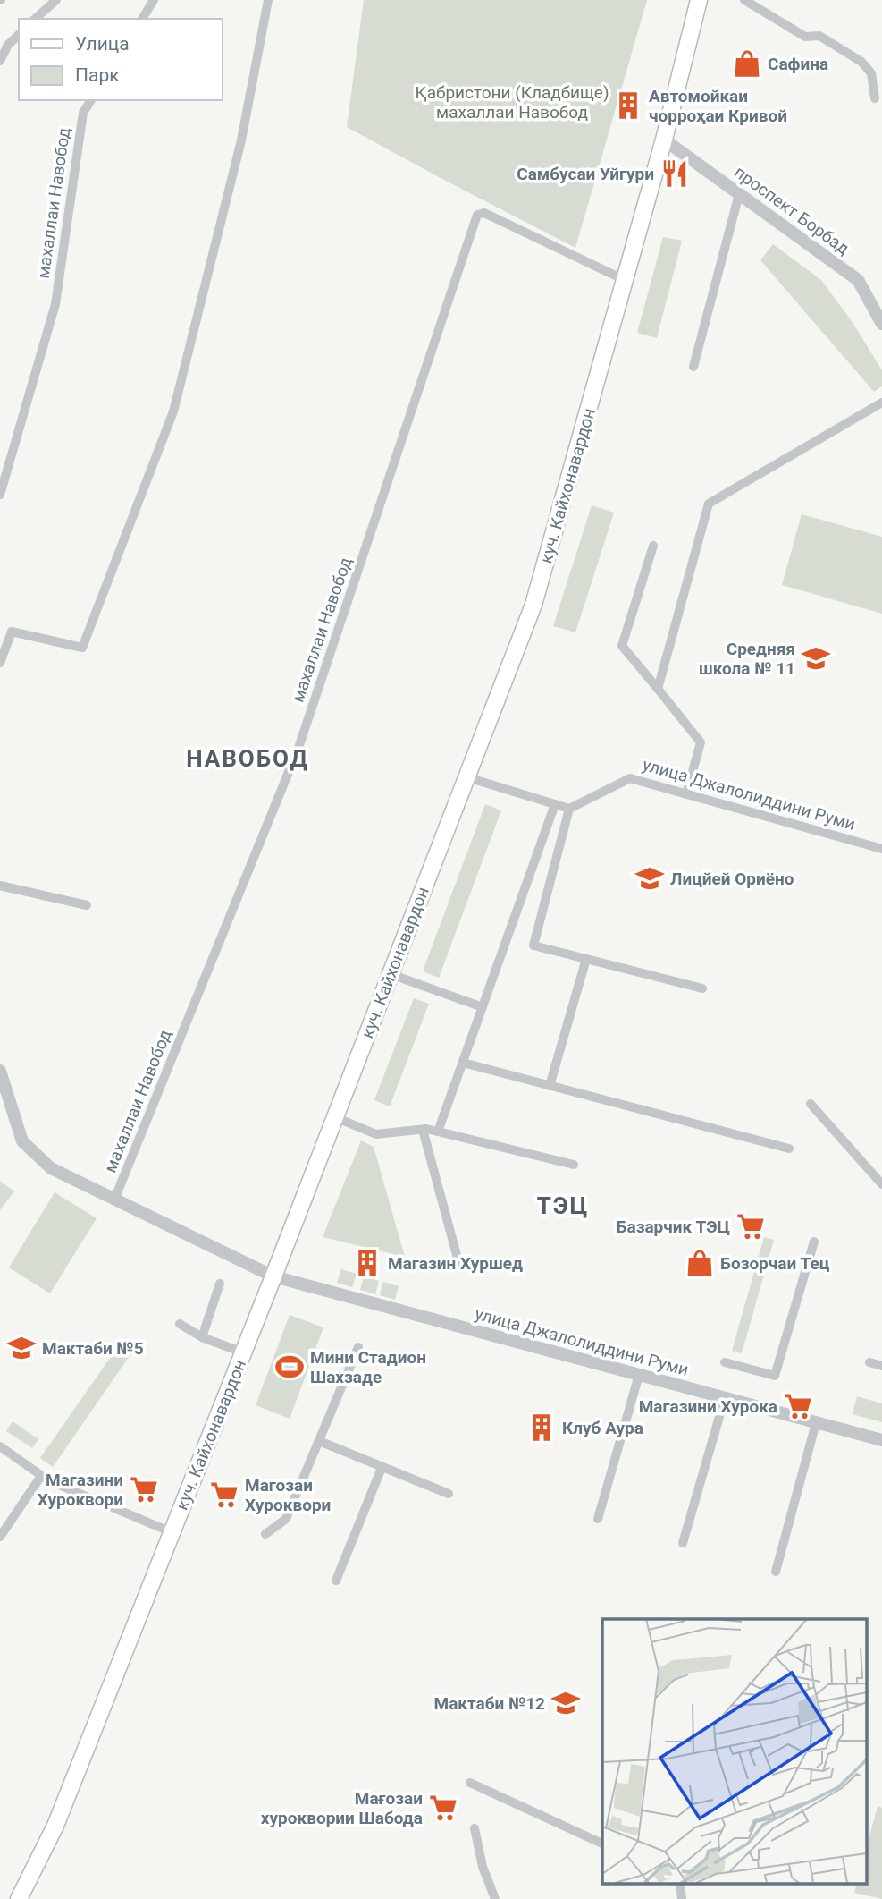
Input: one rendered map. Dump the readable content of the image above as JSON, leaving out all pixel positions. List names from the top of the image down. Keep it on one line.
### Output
{"streets":{"main road":["куч. Кайхонавардон"],"street":["махаллаи Навобод","проспект Борбад","улица Джалолиддини Руми"]},"crossings":[["махаллаи Навобод","куч. Кайхонавардон"],["махаллаи Навобод","улица Джалолиддини Руми"],["проспект Борбад","куч. Кайхонавардон"],["куч. Кайхонавардон","улица Джалолиддини Руми"]],"districts":["НАВОБОД","ТЭЦ"],"parks":["Қабристони (Кладбище) махаллаи Навобод"],"places":{"shop":["Сафина","Бозорчаи Тец"],"building":["Автомойкаи чорроҳаи Кривой","Магазин Хуршед","Клуб Аура"],"restaurant":["Самбусаи Уйгури"],"school or university":["Средняя школа № 11","Лицйей Ориёно","Мактаби №5","Мактаби №12"],"supermarket":["Базарчик ТЭЦ","Магазини Хурока","Магазини Хуроквори","Магозаи Хуроквори","Мағозаи хуроквории Шабода"],"sports":["Мини Стадион Шахзаде"]},"legend":["Улица","Парк"]}
